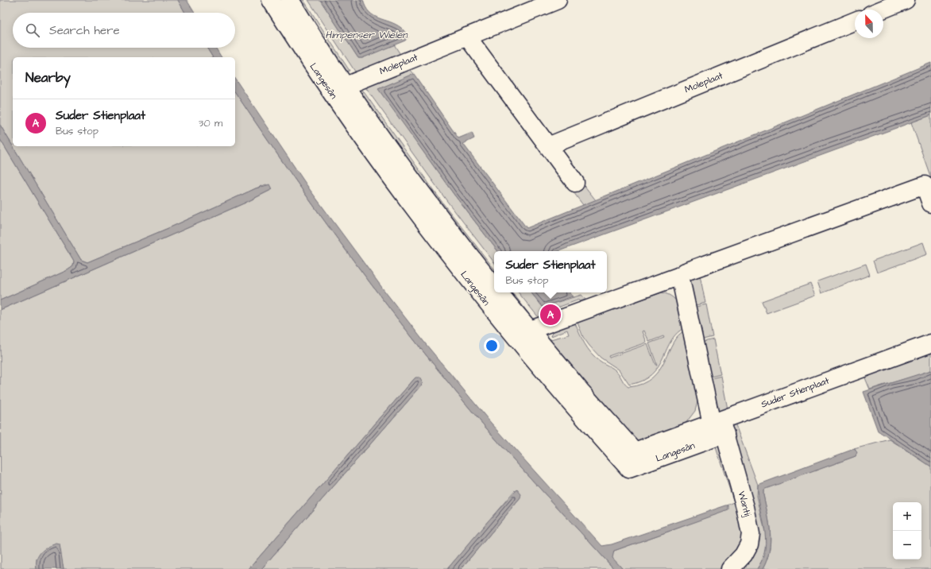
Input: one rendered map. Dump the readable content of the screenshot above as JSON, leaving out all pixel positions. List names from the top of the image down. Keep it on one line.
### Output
{"streets":{"street":["Moleplaat","Langesân","Suder Stienplaat","Wantij"]},"crossings":[["Moleplaat","Langesân"],["Langesân","Suder Stienplaat"],["Langesân","Wantij"],["Suder Stienplaat","Wantij"]],"water":["Himpenser Wielen"],"north":"top","page":{"search":"Search here","heading":"Nearby","list":[{"mark":"A","name":"Suder Stienplaat","note":"Bus stop","value":"30 m"}],"popup":["Suder Stienplaat","Bus stop"],"pins":"A","map_buttons":["+","−"]}}
